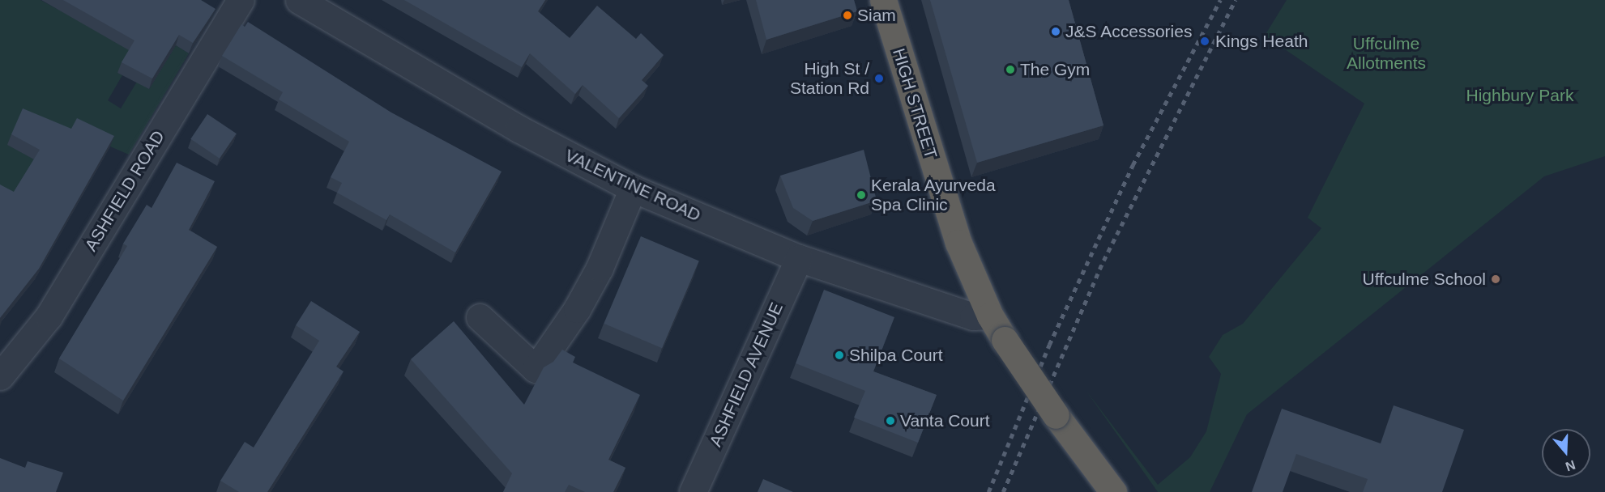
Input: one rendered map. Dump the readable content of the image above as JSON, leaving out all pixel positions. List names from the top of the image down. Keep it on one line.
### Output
{"streets":{"highway":["HIGH STREET"],"street":["VALENTINE ROAD","ASHFIELD ROAD","ASHFIELD AVENUE"]},"crossings":[["HIGH STREET","VALENTINE ROAD"],["VALENTINE ROAD","ASHFIELD AVENUE"]],"parks":["Uffculme Allotments","Highbury Park"],"places":["Siam","J&S Accessories","Kings Heath","The Gym","High St / Station Rd","Kerala Ayurveda Spa Clinic","Uffculme School","Shilpa Court","Vanta Court"],"north":"bottom"}
